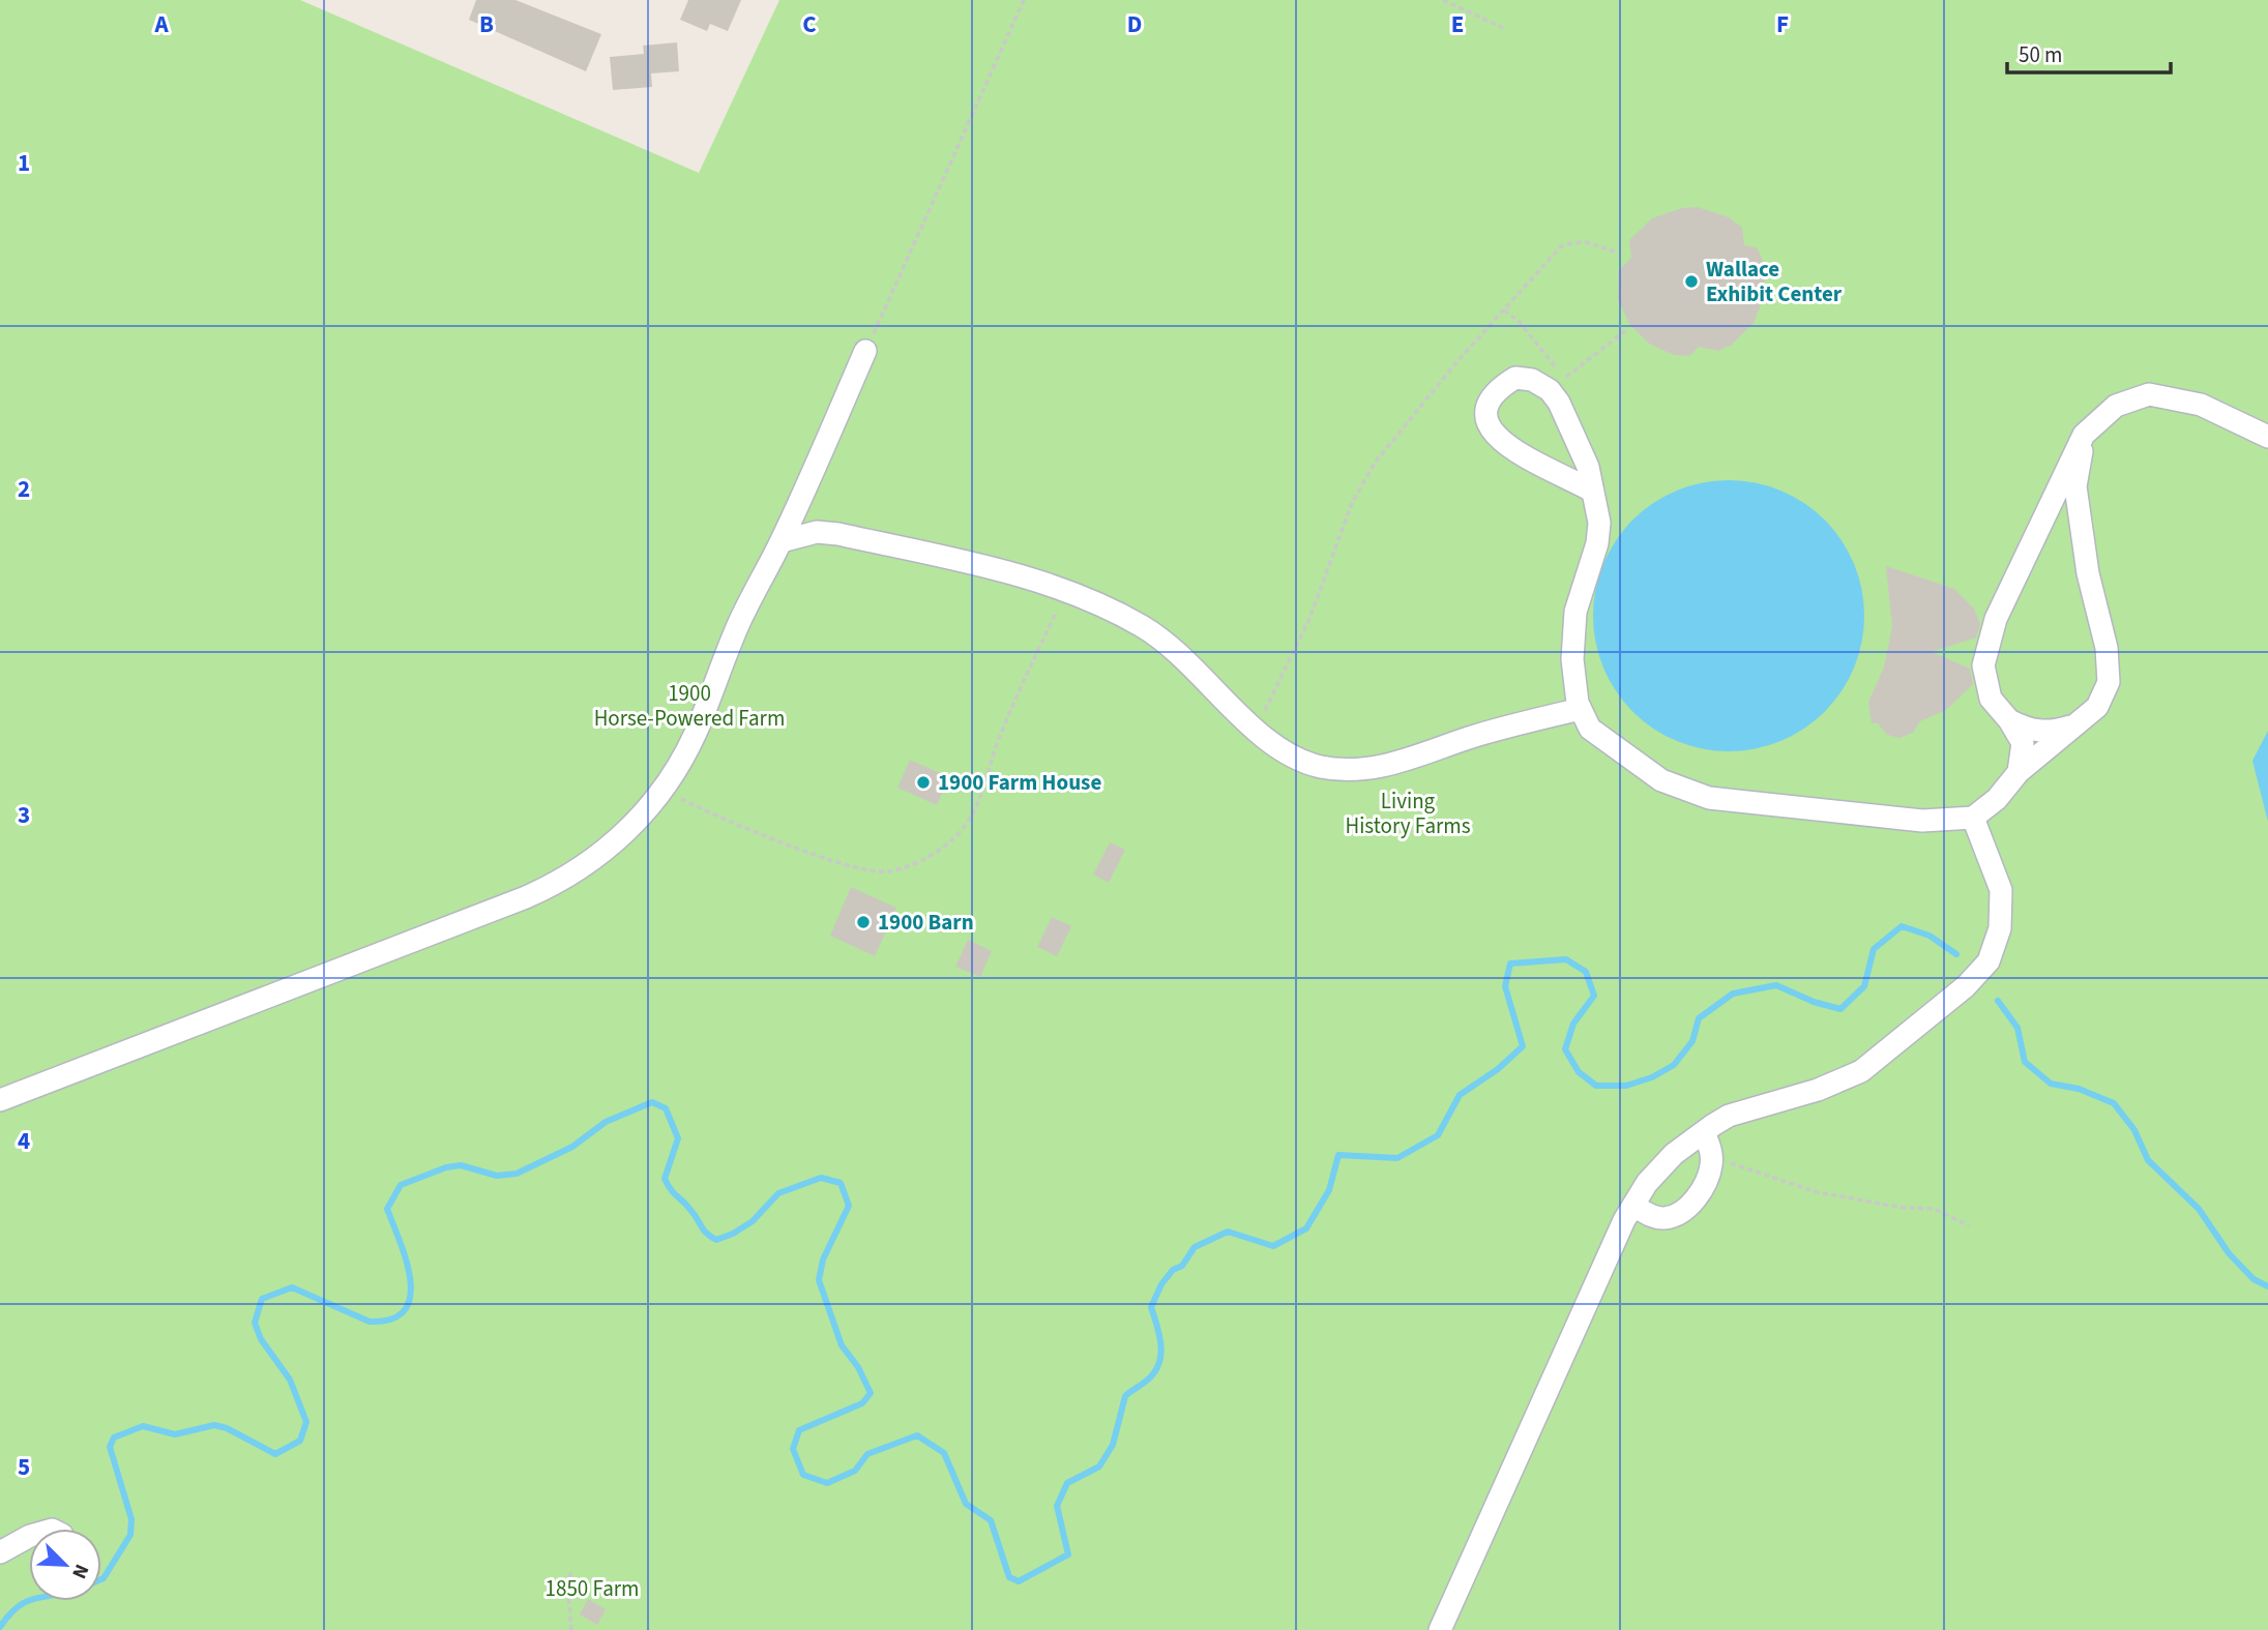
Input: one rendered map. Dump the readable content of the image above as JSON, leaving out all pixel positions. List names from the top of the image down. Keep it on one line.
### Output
{"parks":["1900 Horse-Powered Farm","Living History Farms","1850 Farm"],"places":["Wallace Exhibit Center","1900 Farm House","1900 Barn"],"scale_bar":"50 m","north":"bottom right","grid":{"columns":["A","B","C","D","E","F"],"rows":["1","2","3","4","5"]}}
